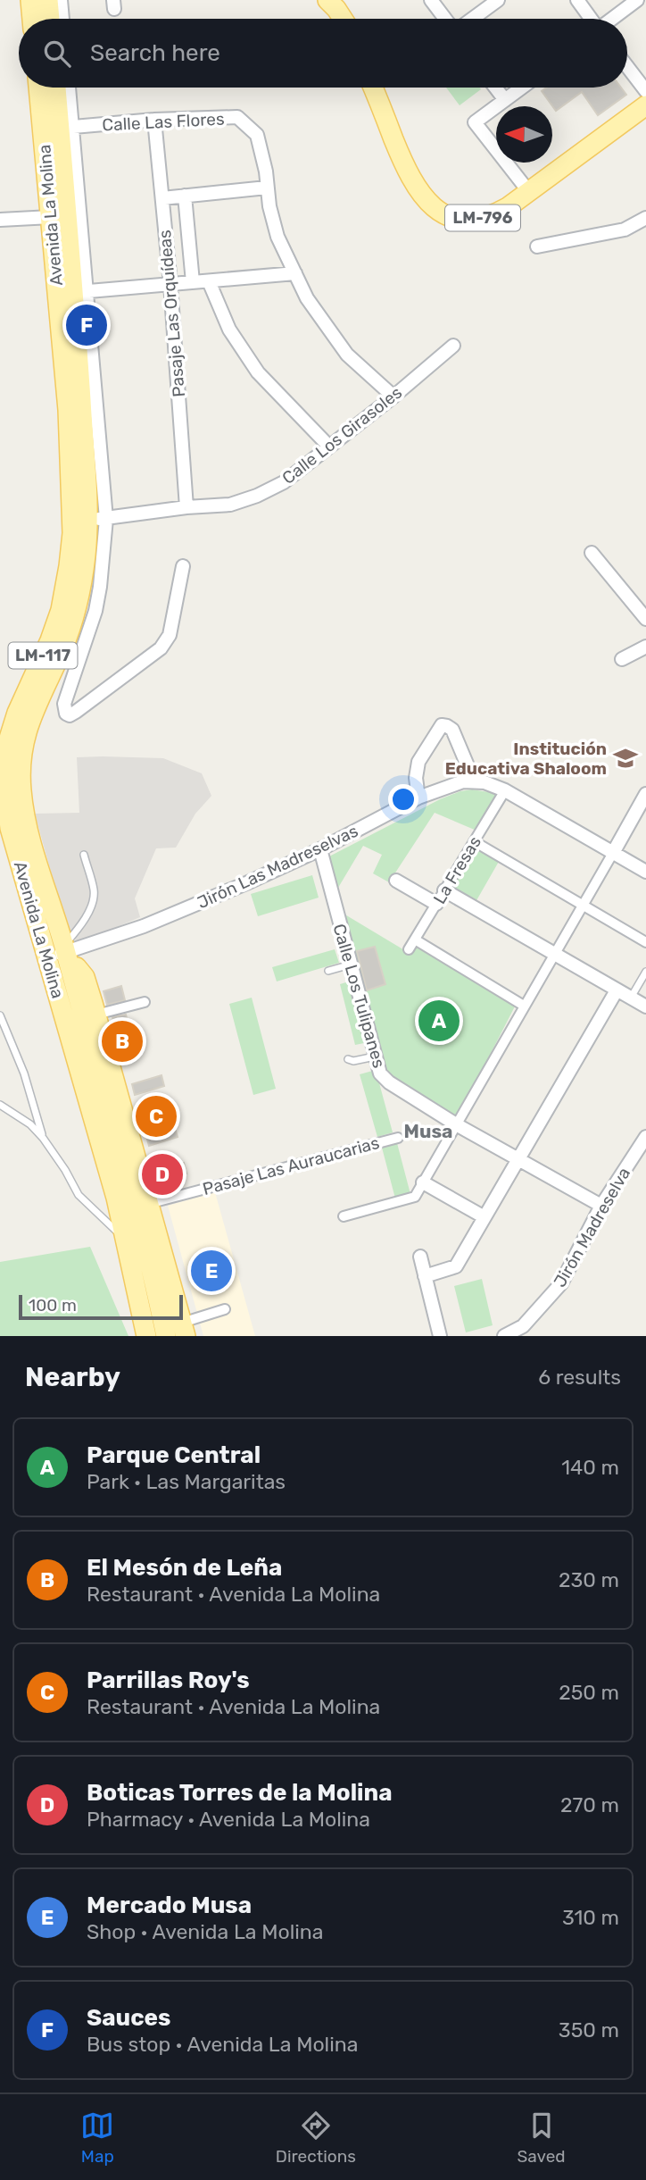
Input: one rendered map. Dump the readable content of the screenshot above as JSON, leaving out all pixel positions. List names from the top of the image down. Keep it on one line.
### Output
{"streets":{"main road":["Avenida La Molina","LM-796","LM-117"],"street":["Calle Las Flores","Pasaje Las Orquídeas","Calle Los Girasoles","Jirón Las Madreselvas","La Fresas","Calle Los Tulipanes","Pasaje Las Auraucarias","Jirón Madreselva"]},"crossings":[["Calle Las Flores","Avenida La Molina"],["Calle Las Flores","Pasaje Las Orquídeas"],["Calle Las Flores","Calle Los Girasoles"],["Avenida La Molina","Calle Los Girasoles"],["Avenida La Molina","Jirón Las Madreselvas"],["Avenida La Molina","Pasaje Las Auraucarias"],["Pasaje Las Orquídeas","Calle Los Girasoles"],["Jirón Las Madreselvas","Calle Los Tulipanes"],["Calle Los Tulipanes","Jirón Madreselva"]],"districts":["Musa"],"places":{"school or university":["Institución Educativa Shaloom"]},"scale_bar":"100 m","north":"left","page":{"search":"Search here","pins":["F","A","B","C","D","E"],"scale":"100 m","heading":["Nearby","6 results"],"list":[{"mark":"A","name":"Parque Central","note":"Park · Las Margaritas","value":"140 m"},{"mark":"B","name":"El Mesón de Leña","note":"Restaurant · Avenida La Molina","value":"230 m"},{"mark":"C","name":"Parrillas Roy's","note":"Restaurant · Avenida La Molina","value":"250 m"},{"mark":"D","name":"Boticas Torres de la Molina","note":"Pharmacy · Avenida La Molina","value":"270 m"},{"mark":"E","name":"Mercado Musa","note":"Shop · Avenida La Molina","value":"310 m"},{"mark":"F","name":"Sauces","note":"Bus stop · Avenida La Molina","value":"350 m"}],"nav":["Map","Directions","Saved"]}}
